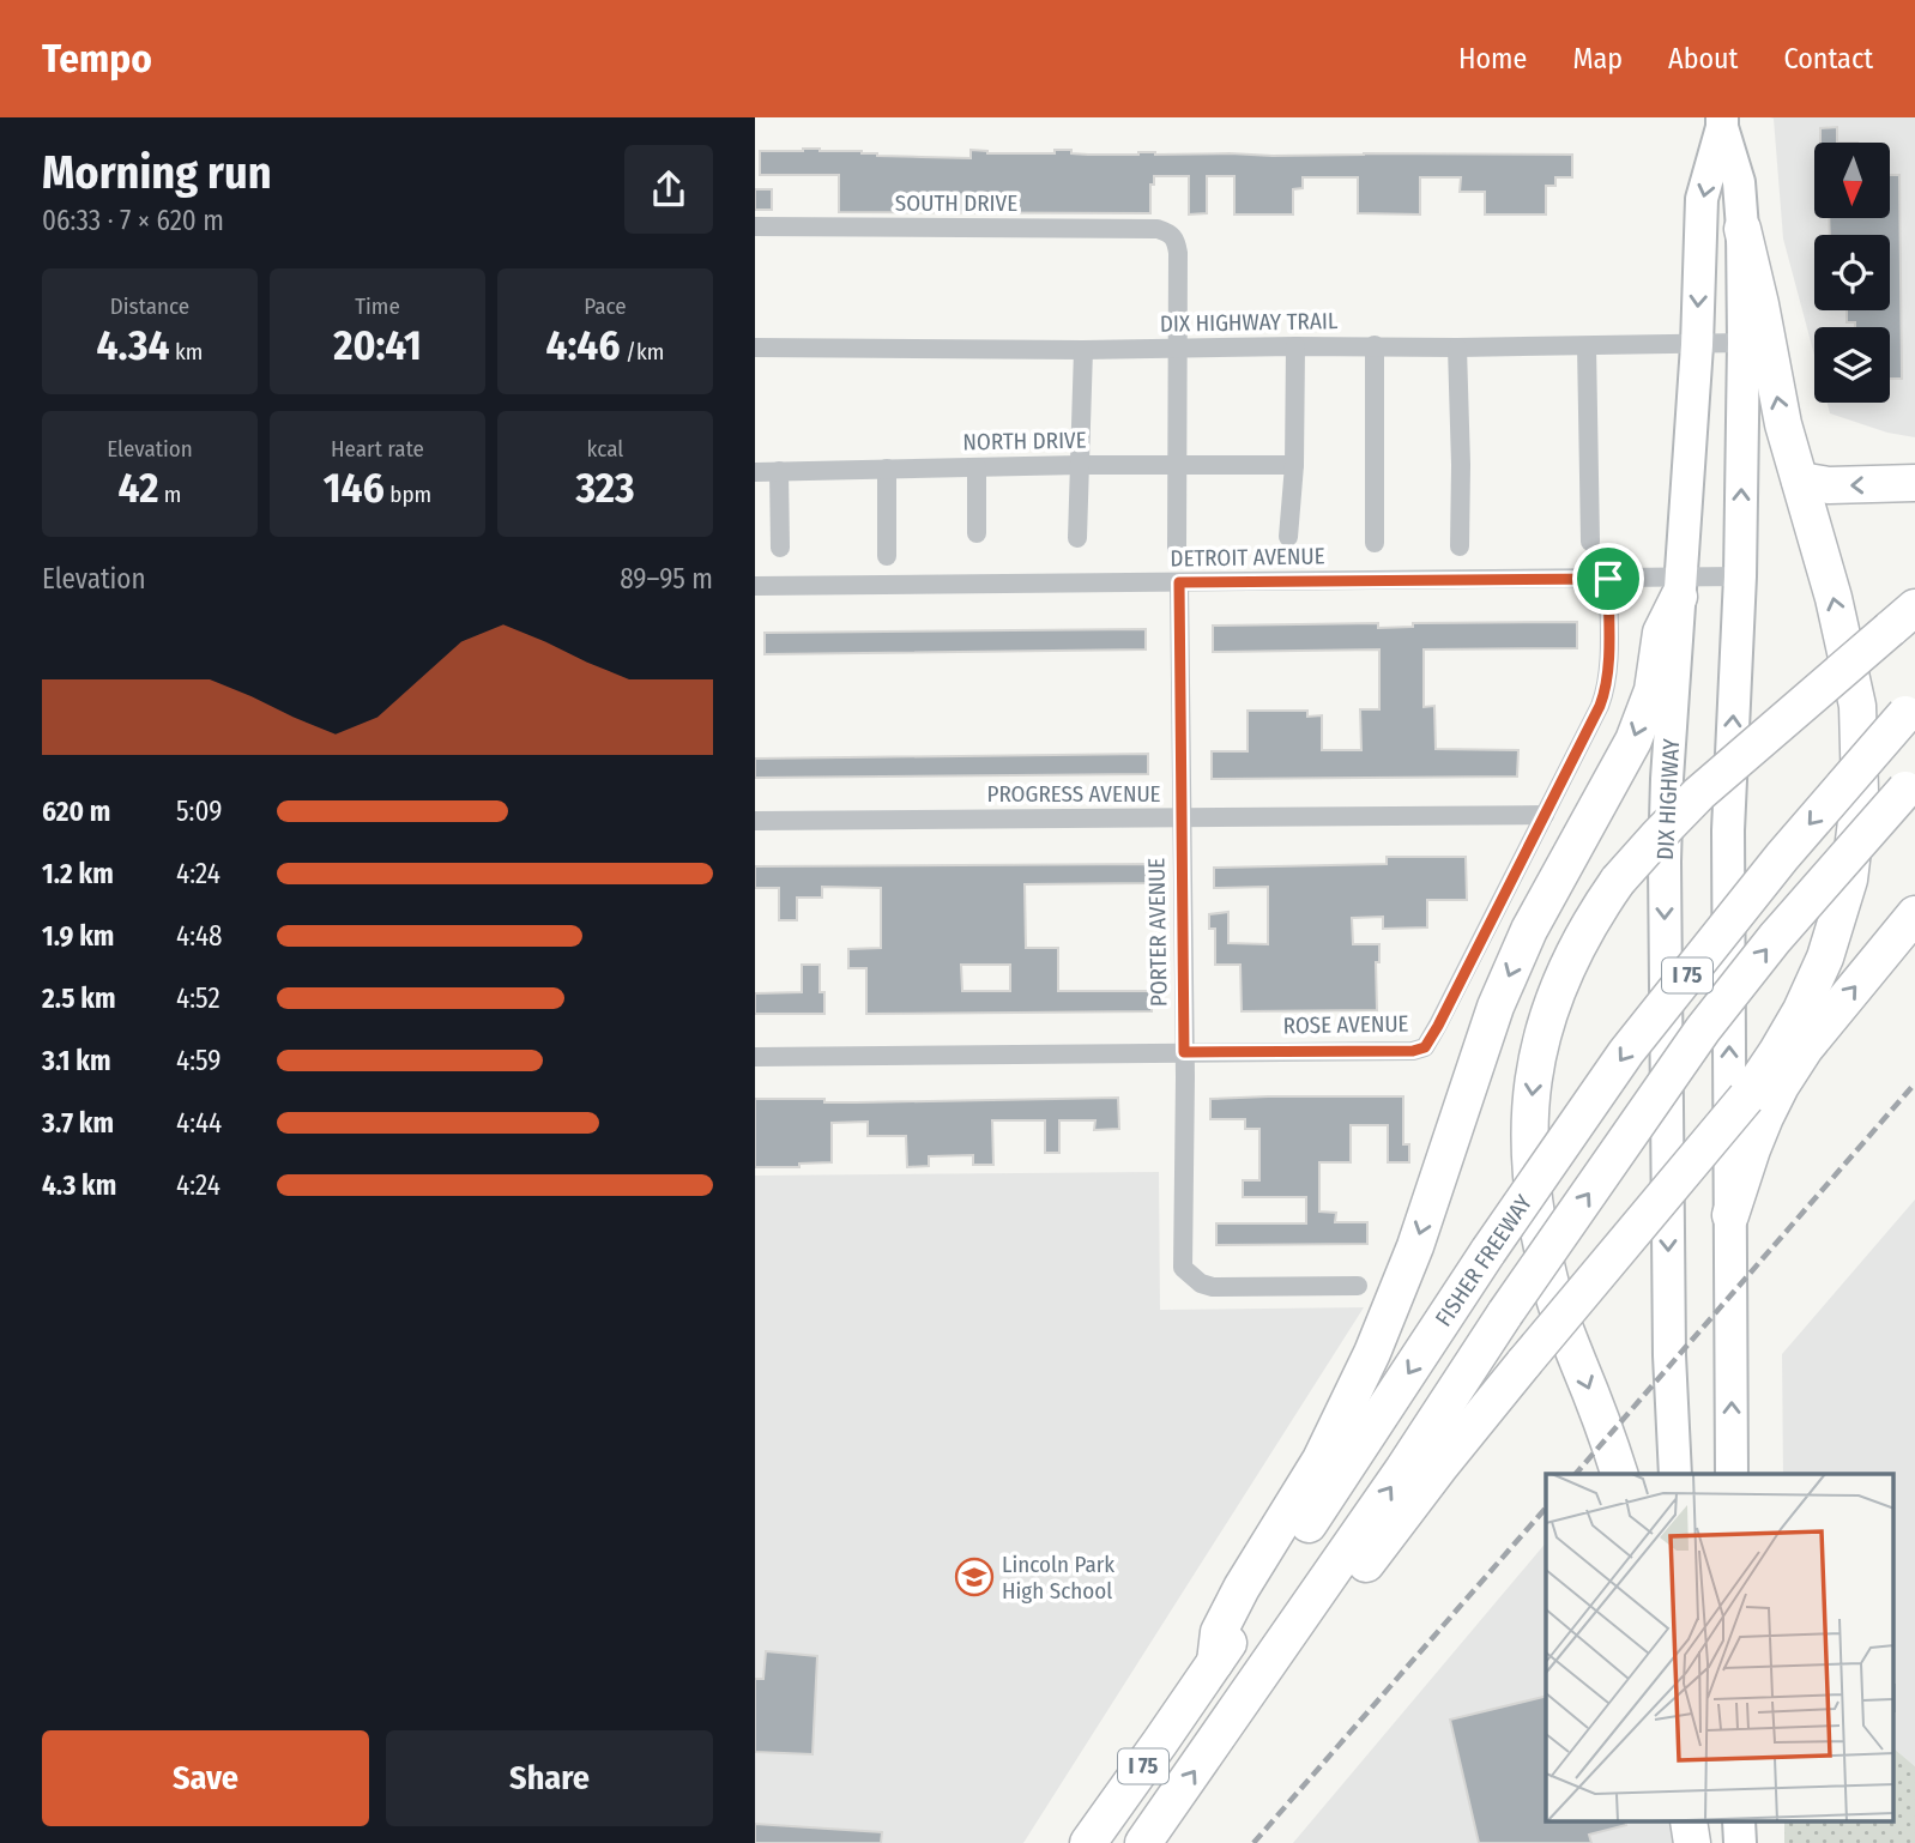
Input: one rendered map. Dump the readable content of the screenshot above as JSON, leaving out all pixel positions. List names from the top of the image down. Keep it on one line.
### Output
{"streets":{"highway":["I 75","FISHER FREEWAY"],"main road":["DIX HIGHWAY"],"street":["SOUTH DRIVE","DIX HIGHWAY TRAIL","NORTH DRIVE","DETROIT AVENUE","PROGRESS AVENUE","PORTER AVENUE","ROSE AVENUE"]},"crossings":[["SOUTH DRIVE","DIX HIGHWAY TRAIL"],["DIX HIGHWAY TRAIL","DIX HIGHWAY"],["DETROIT AVENUE","DIX HIGHWAY"],["DETROIT AVENUE","PORTER AVENUE"],["DETROIT AVENUE","ROSE AVENUE"],["PROGRESS AVENUE","PORTER AVENUE"],["PROGRESS AVENUE","ROSE AVENUE"],["PORTER AVENUE","ROSE AVENUE"]],"places":{"school or university":["Lincoln Park High School"]},"north":"bottom","page":{"header":"Tempo","nav":["Home","Map","About","Contact"],"heading":["Morning run","06:33 · 7 × 620 m"],"stats":[["Distance","4.34 km"],["Time","20:41"],["Pace","4:46 /km"],["Elevation","42 m"],["Heart rate","146 bpm"],["kcal","323"]],"chart":["Elevation","89–95 m"],"list":[{"name":"620 m","note":"5:09"},{"name":"1.2 km","note":"4:24"},{"name":"1.9 km","note":"4:48"},{"name":"2.5 km","note":"4:52"},{"name":"3.1 km","note":"4:59"},{"name":"3.7 km","note":"4:44"},{"name":"4.3 km","note":"4:24"}],"buttons":["Save","Share"]}}
